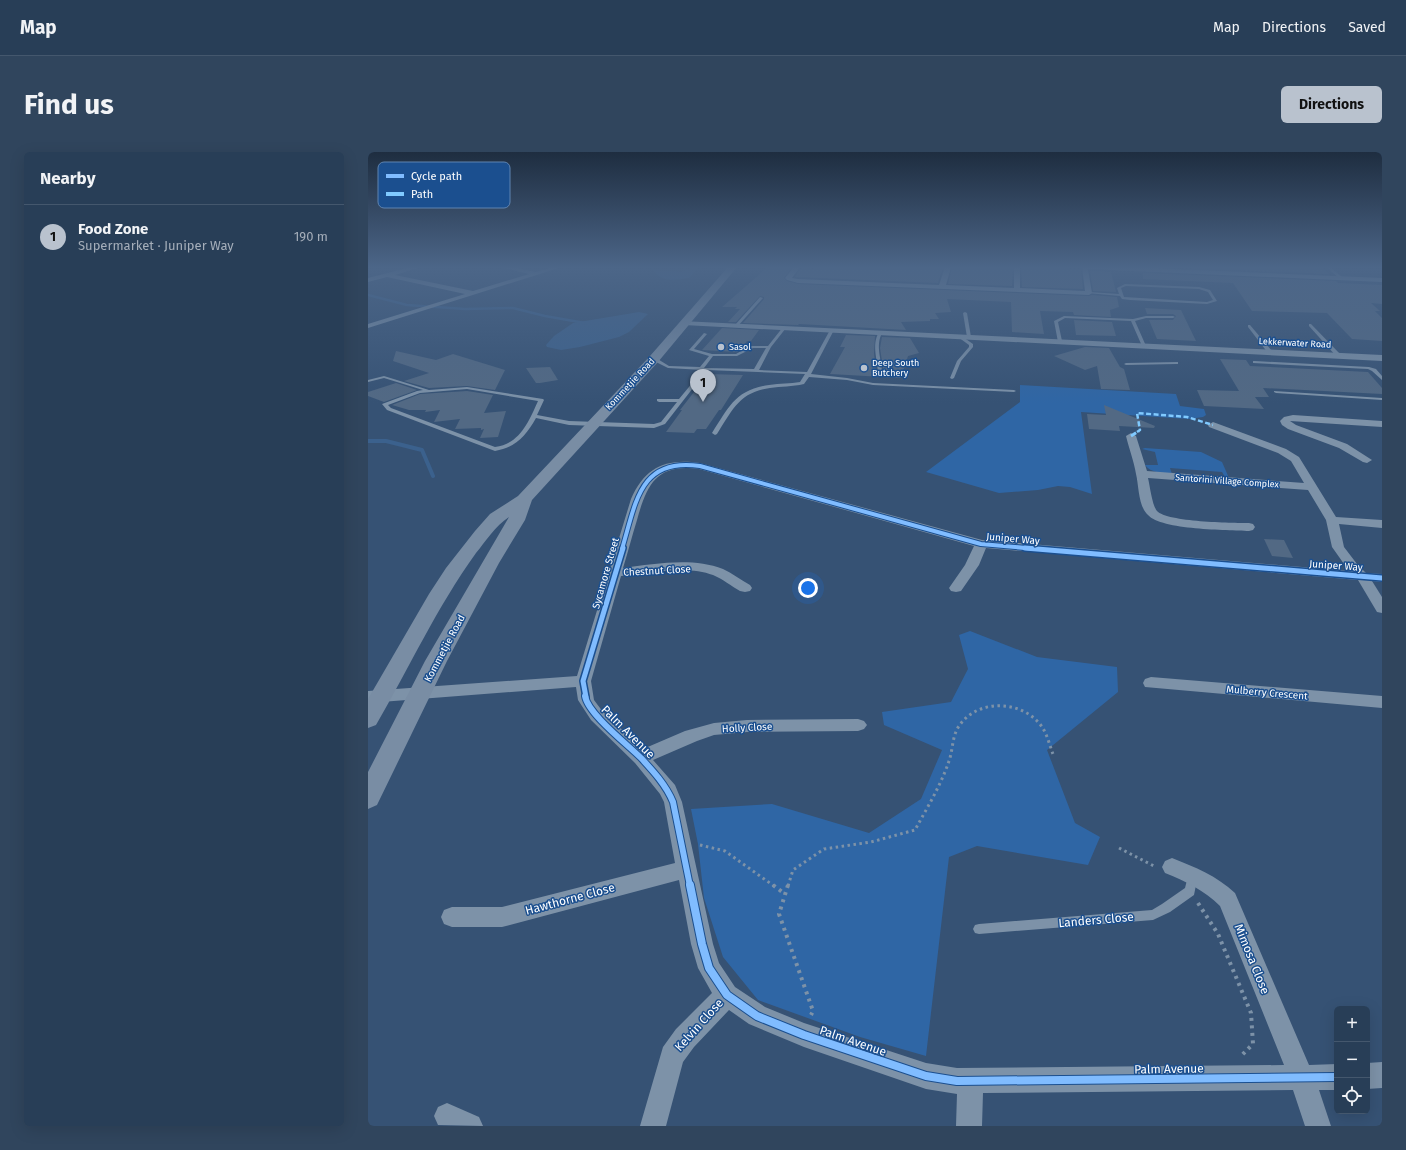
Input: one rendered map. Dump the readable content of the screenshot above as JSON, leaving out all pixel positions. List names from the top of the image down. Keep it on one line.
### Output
{"streets":{"main road":["Kommetjie Road"],"street":["Lekkerwater Road","Santorini Village Complex","Juniper Way","Chestnut Close","Sycamore Street","Mulberry Crescent","Holly Close","Palm Avenue","Hawthorne Close","Mimosa Close","Kelvin Close"],"lane":["Landers Close"]},"crossings":[["Lekkerwater Road","Kommetjie Road"],["Juniper Way","Sycamore Street"],["Chestnut Close","Sycamore Street"],["Sycamore Street","Palm Avenue"],["Holly Close","Palm Avenue"],["Palm Avenue","Hawthorne Close"],["Palm Avenue","Mimosa Close"],["Palm Avenue","Kelvin Close"],["Landers Close","Mimosa Close"]],"places":["Sasol","Deep South Butchery"],"legend":["Cycle path","Path"],"page":{"header":"Map","nav":["Map","Directions","Saved"],"buttons":"Directions","title":"Find us","heading":"Nearby","list":[{"mark":"1","name":"Food Zone","note":"Supermarket · Juniper Way","value":"190 m"}],"pins":"1","map_buttons":["+","−"]}}
